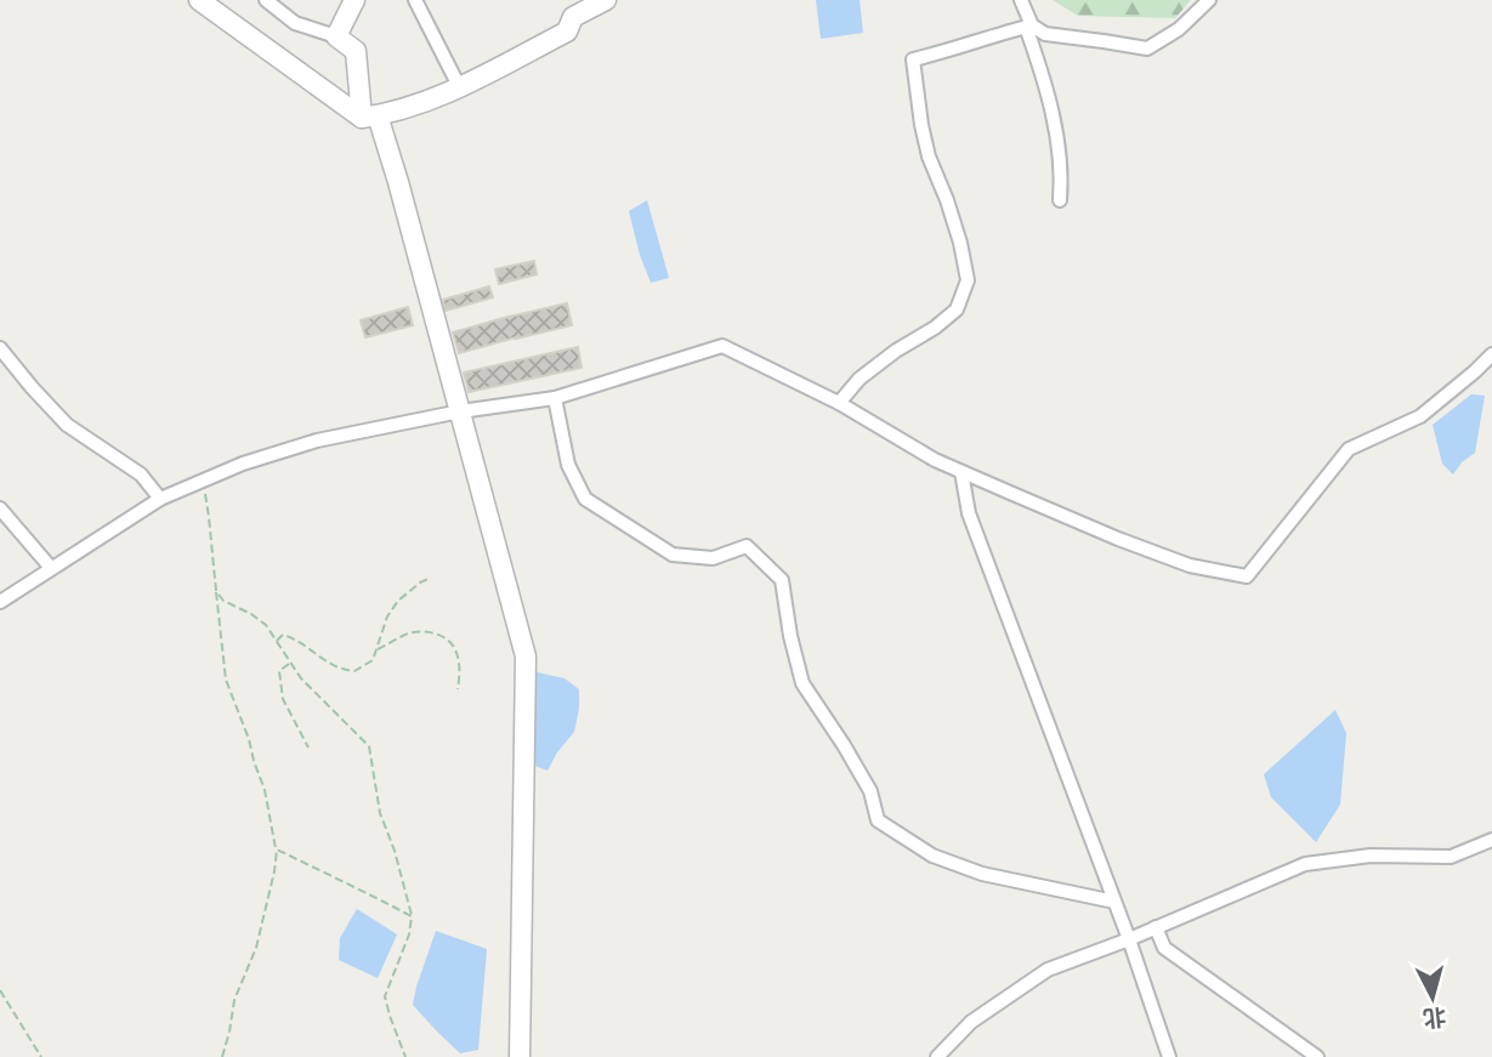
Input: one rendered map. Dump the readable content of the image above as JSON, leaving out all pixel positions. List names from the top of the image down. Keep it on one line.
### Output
{"north":"bottom"}
